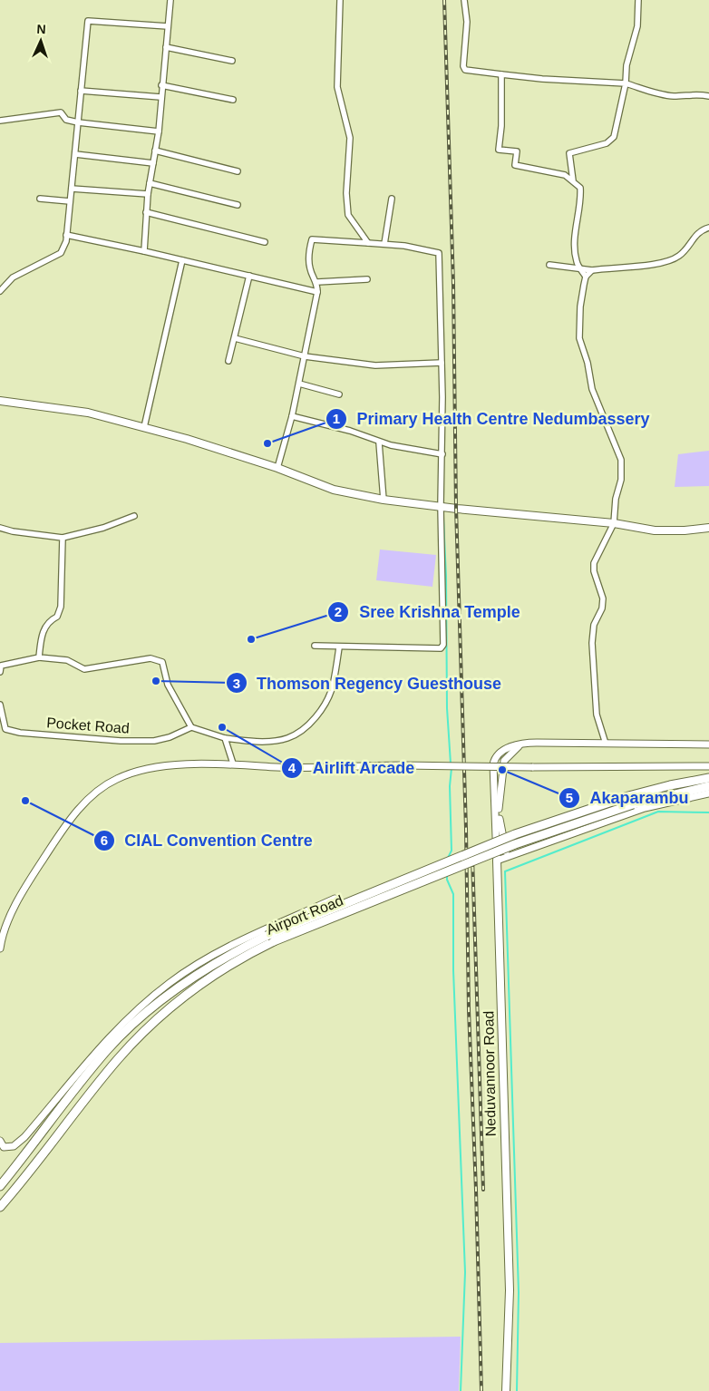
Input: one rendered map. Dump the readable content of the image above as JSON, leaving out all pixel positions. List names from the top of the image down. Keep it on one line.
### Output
{"streets":{"main road":["Airport Road","Neduvannoor Road"],"street":["Pocket Road"]},"places":["Primary Health Centre Nedumbassery","Sree Krishna Temple","Thomson Regency Guesthouse","Airlift Arcade","Akaparambu","CIAL Convention Centre"],"north":"top"}
